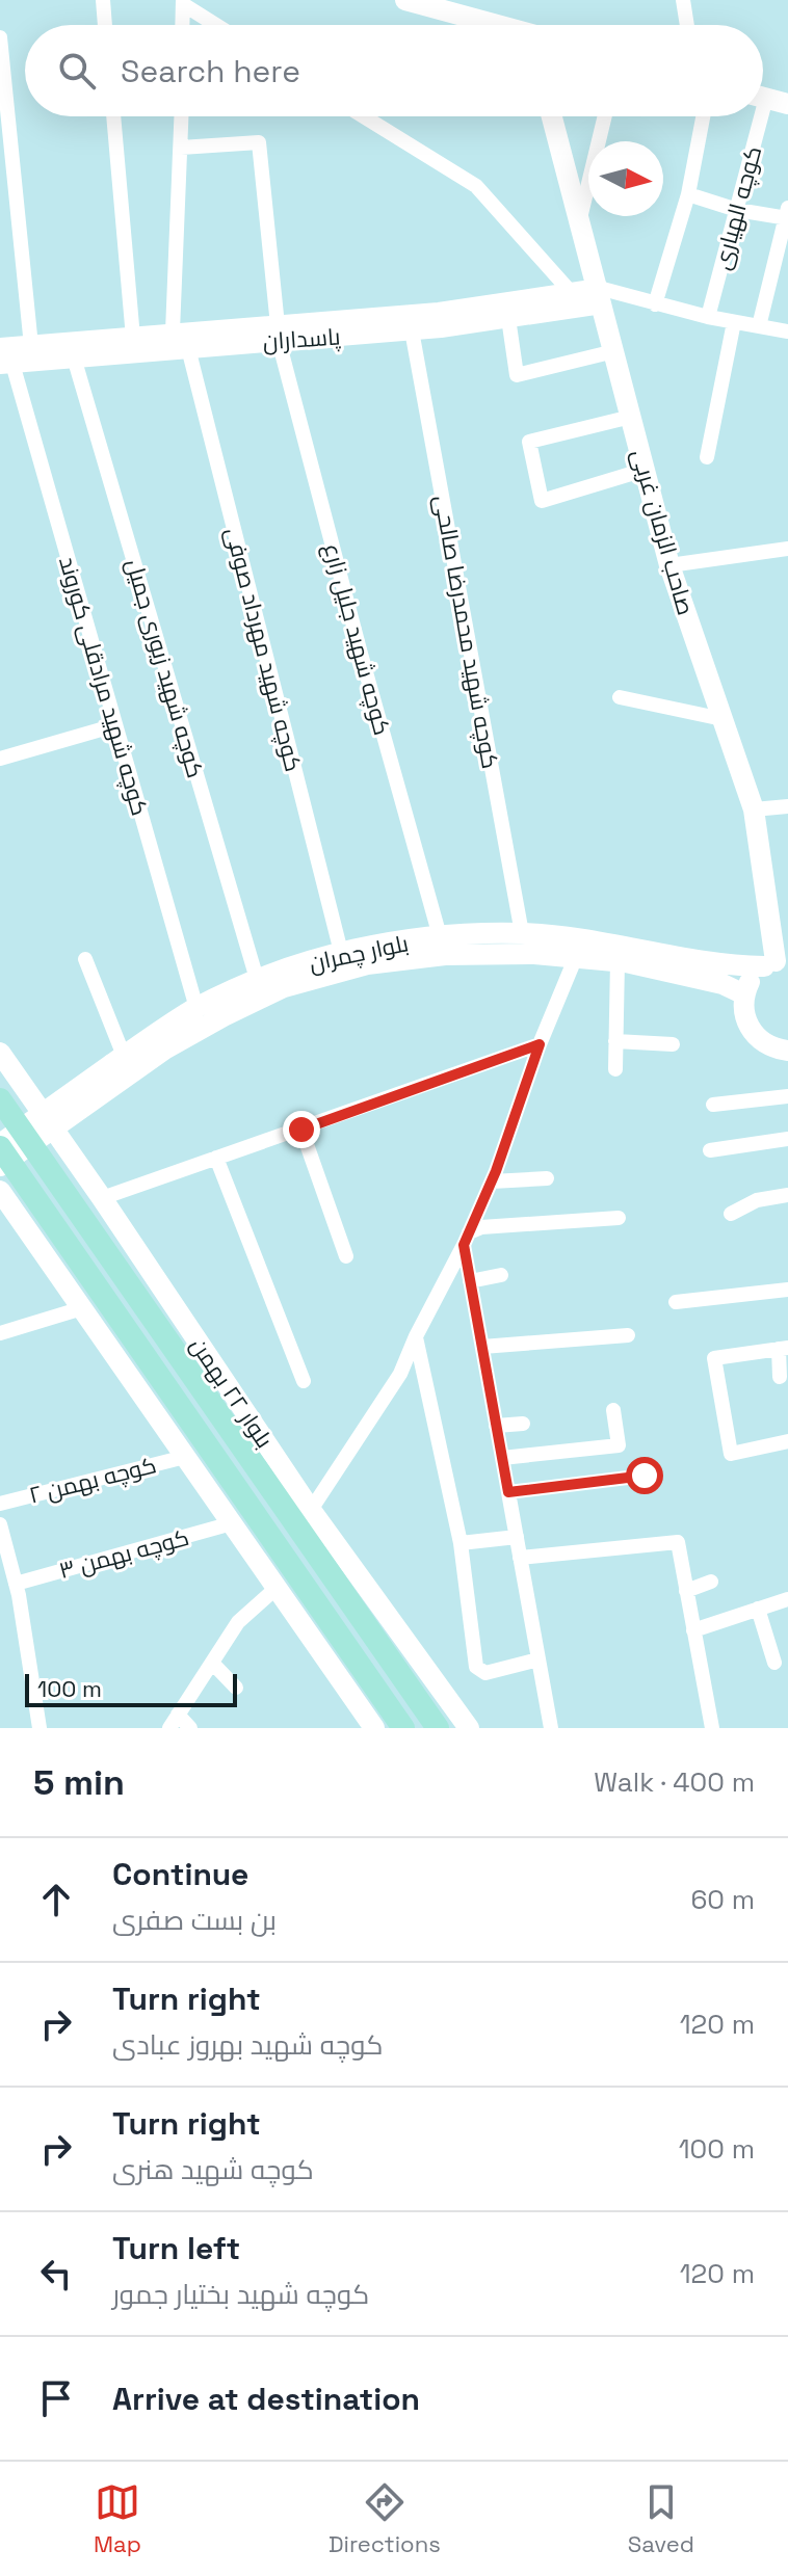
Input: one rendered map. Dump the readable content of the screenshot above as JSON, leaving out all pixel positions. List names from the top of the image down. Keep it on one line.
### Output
{"streets":{"main road":["صاحب الزمان غربی","بلوار چمران","بلوار ۲۲ بهمن"],"street":["کوچه الهیاری","پاسداران","کوچه شهید محمدرضا صالحی","کوچه شهید جلیل زارع","کوچه شهید مهرداد صوفی","کوچه شهید زیوری جمیل","کوچه شهید مرادقلی کوروند","کوچه بهمن ۲","کوچه بهمن ۳"]},"crossings":[["پاسداران","صاحب الزمان غربی"],["پاسداران","کوچه شهید محمدرضا صالحی"],["پاسداران","کوچه شهید جلیل زارع"],["پاسداران","کوچه شهید مهرداد صوفی"],["پاسداران","کوچه شهید زیوری جمیل"],["پاسداران","کوچه شهید مرادقلی کوروند"],["صاحب الزمان غربی","بلوار چمران"],["کوچه شهید محمدرضا صالحی","بلوار چمران"],["کوچه شهید جلیل زارع","بلوار چمران"],["کوچه شهید مهرداد صوفی","بلوار چمران"],["کوچه شهید زیوری جمیل","بلوار چمران"],["کوچه شهید مرادقلی کوروند","بلوار چمران"],["بلوار چمران","بلوار ۲۲ بهمن"]],"scale_bar":"100 m","north":"right","page":{"search":"Search here","scale":"100 m","heading":["5 min","Walk · 400 m"],"list":[["Continue","بن بست صفری","60 m"],["Turn right","کوچه شهید بهروز عبادی","120 m"],["Turn right","کوچه شهید هنری","100 m"],["Turn left","کوچه شهید بختیار جمور","120 m"],"Arrive at destination"],"nav":["Map","Directions","Saved"]}}
